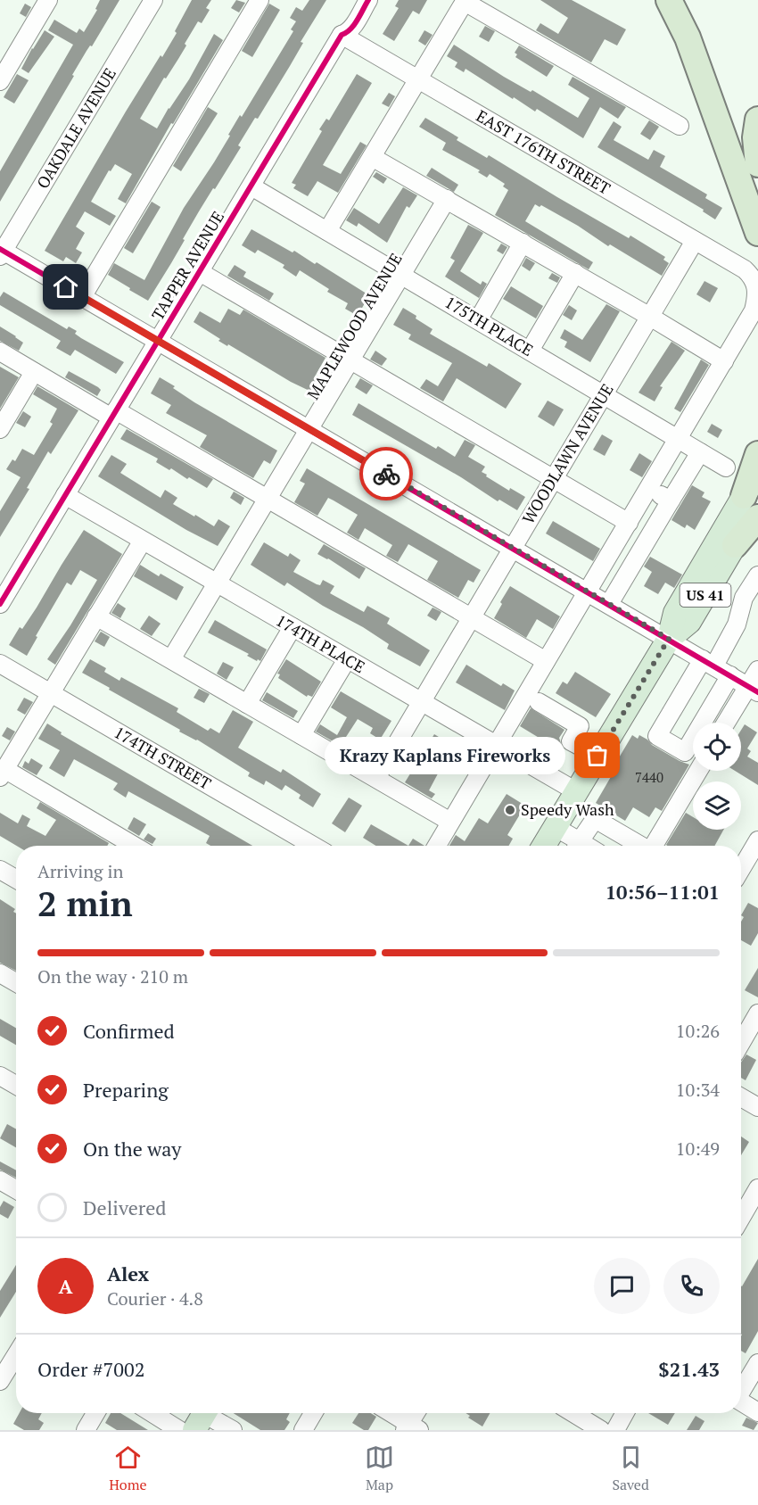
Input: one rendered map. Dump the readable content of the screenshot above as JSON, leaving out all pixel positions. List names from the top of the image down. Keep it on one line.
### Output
{"streets":{"main road":["US 41"],"street":["OAKDALE AVENUE","EAST 176TH STREET","TAPPER AVENUE","MAPLEWOOD AVENUE","175TH PLACE","WOODLAWN AVENUE","174TH PLACE","174TH STREET"]},"crossings":[["EAST 176TH STREET","TAPPER AVENUE"],["EAST 176TH STREET","WOODLAWN AVENUE"],["TAPPER AVENUE","175TH PLACE"],["TAPPER AVENUE","174TH PLACE"],["MAPLEWOOD AVENUE","175TH PLACE"],["MAPLEWOOD AVENUE","174TH PLACE"],["175TH PLACE","WOODLAWN AVENUE"],["WOODLAWN AVENUE","174TH PLACE"],["US 41","174TH PLACE"]],"places":["Krazy Kaplans Fireworks","Speedy Wash"],"house_numbers":["7440"],"page":{"bubble":"Krazy Kaplans Fireworks","heading":["2 min","Arriving in","10:56–11:01"],"panel":["Alex","Courier · 4.8","Order #7002","$21.43"],"bar":"On the way · 210 m","list":[["Confirmed","10:26"],["Preparing","10:34"],["On the way","10:49"],"Delivered"],"round":"A","tabs":["Home","Map","Saved"]}}
